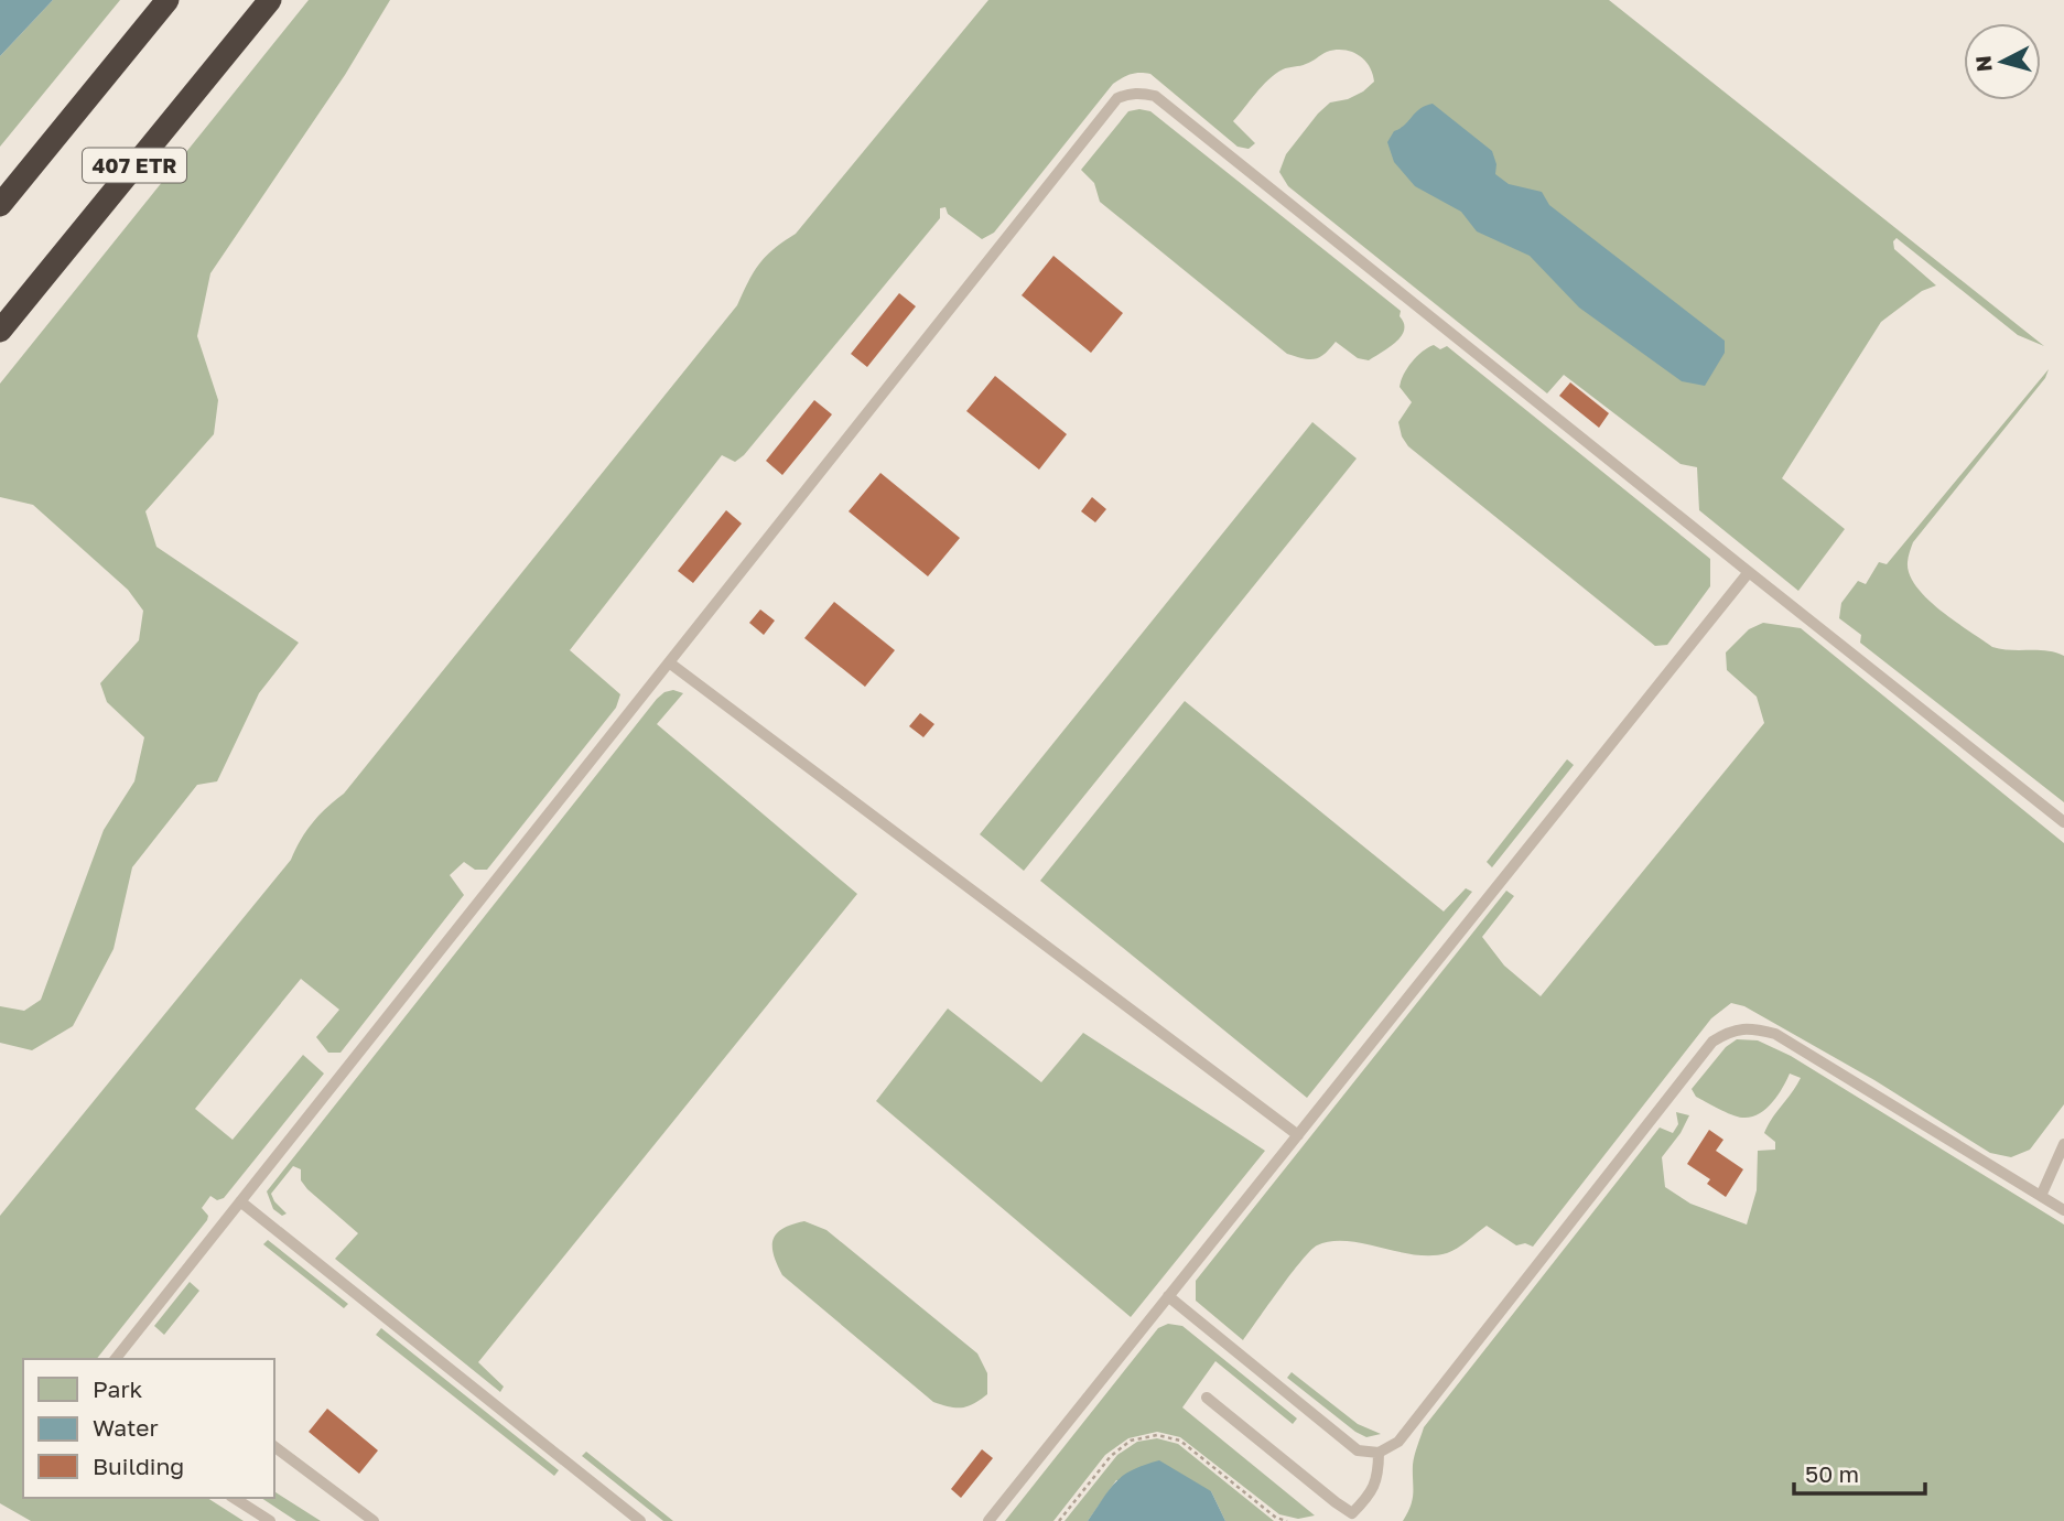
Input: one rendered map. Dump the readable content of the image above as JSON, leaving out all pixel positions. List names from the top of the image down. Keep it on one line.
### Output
{"streets":{"highway":["407 ETR"]},"legend":["Park","Water","Building"],"scale_bar":"50 m","north":"left"}
